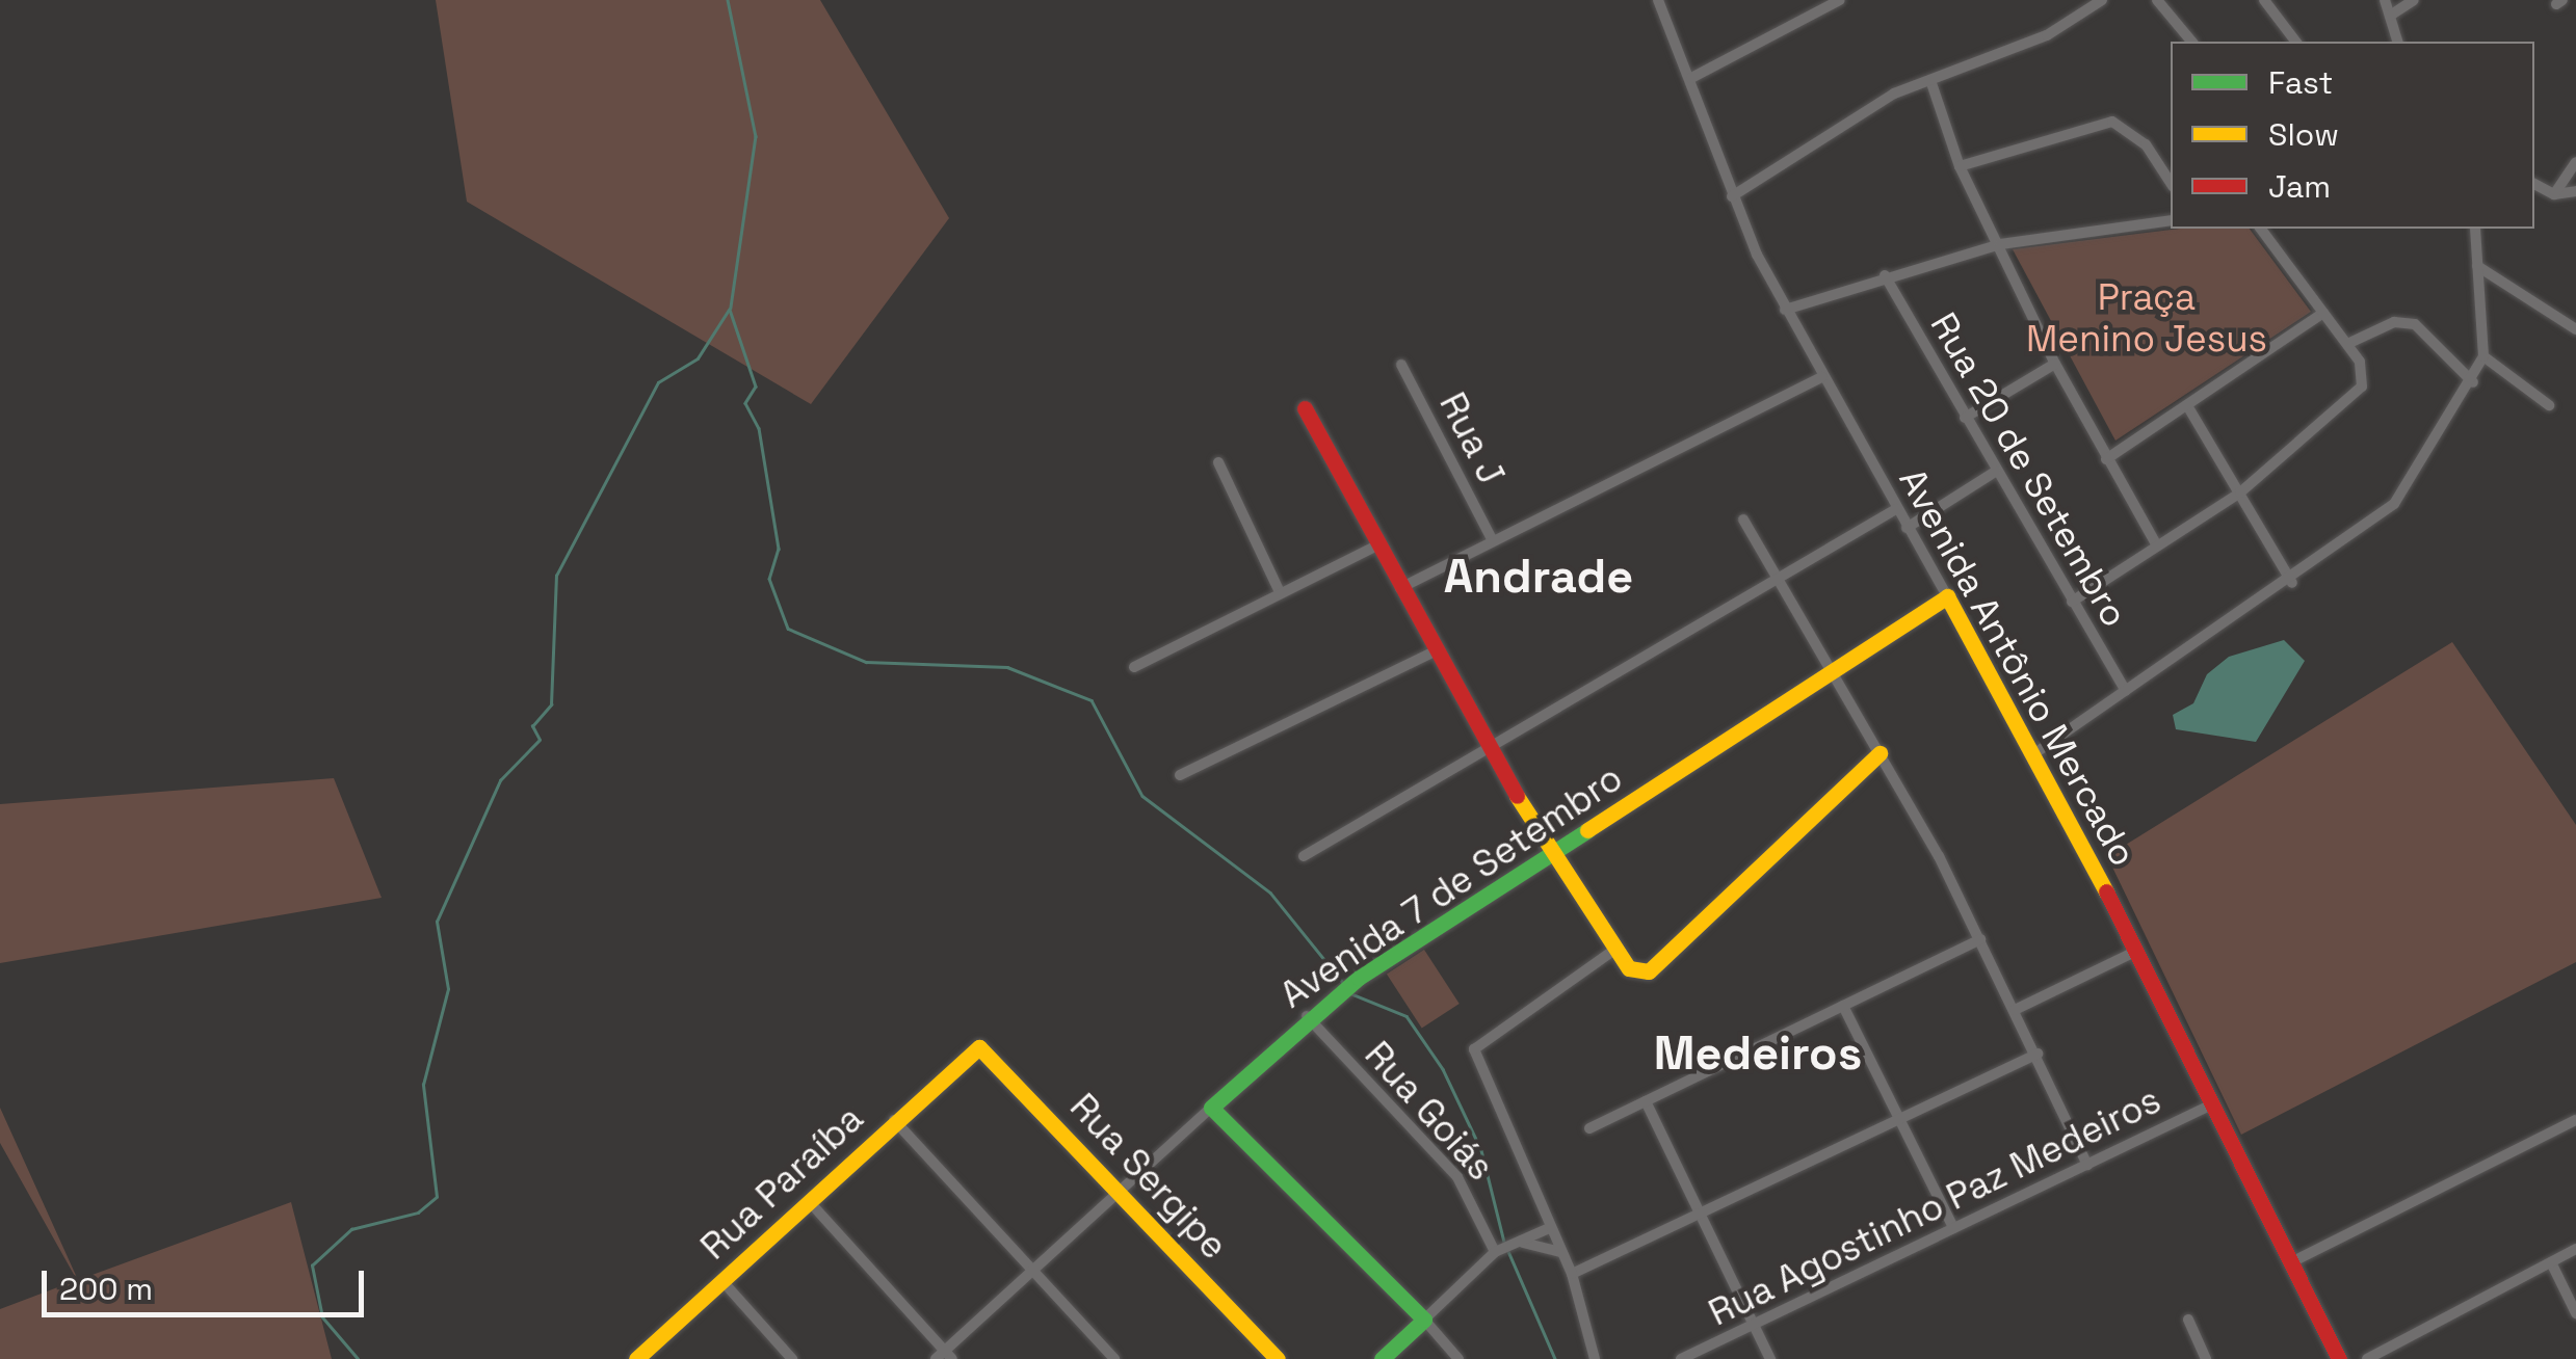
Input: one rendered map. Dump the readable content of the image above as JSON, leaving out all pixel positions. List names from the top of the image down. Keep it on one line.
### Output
{"streets":{"street":["Rua J","Rua 20 de Setembro","Avenida Antônio Mercado","Avenida 7 de Setembro","Rua Goiás","Rua Sergipe","Rua Paraíba","Rua Agostinho Paz Medeiros"]},"crossings":[["Avenida Antônio Mercado","Avenida 7 de Setembro"],["Avenida Antônio Mercado","Rua Agostinho Paz Medeiros"],["Avenida 7 de Setembro","Rua Goiás"],["Avenida 7 de Setembro","Rua Sergipe"],["Rua Sergipe","Rua Paraíba"]],"districts":["Andrade","Medeiros"],"parks":["Praça Menino Jesus"],"legend":["Fast","Slow","Jam"],"scale_bar":"200 m"}
